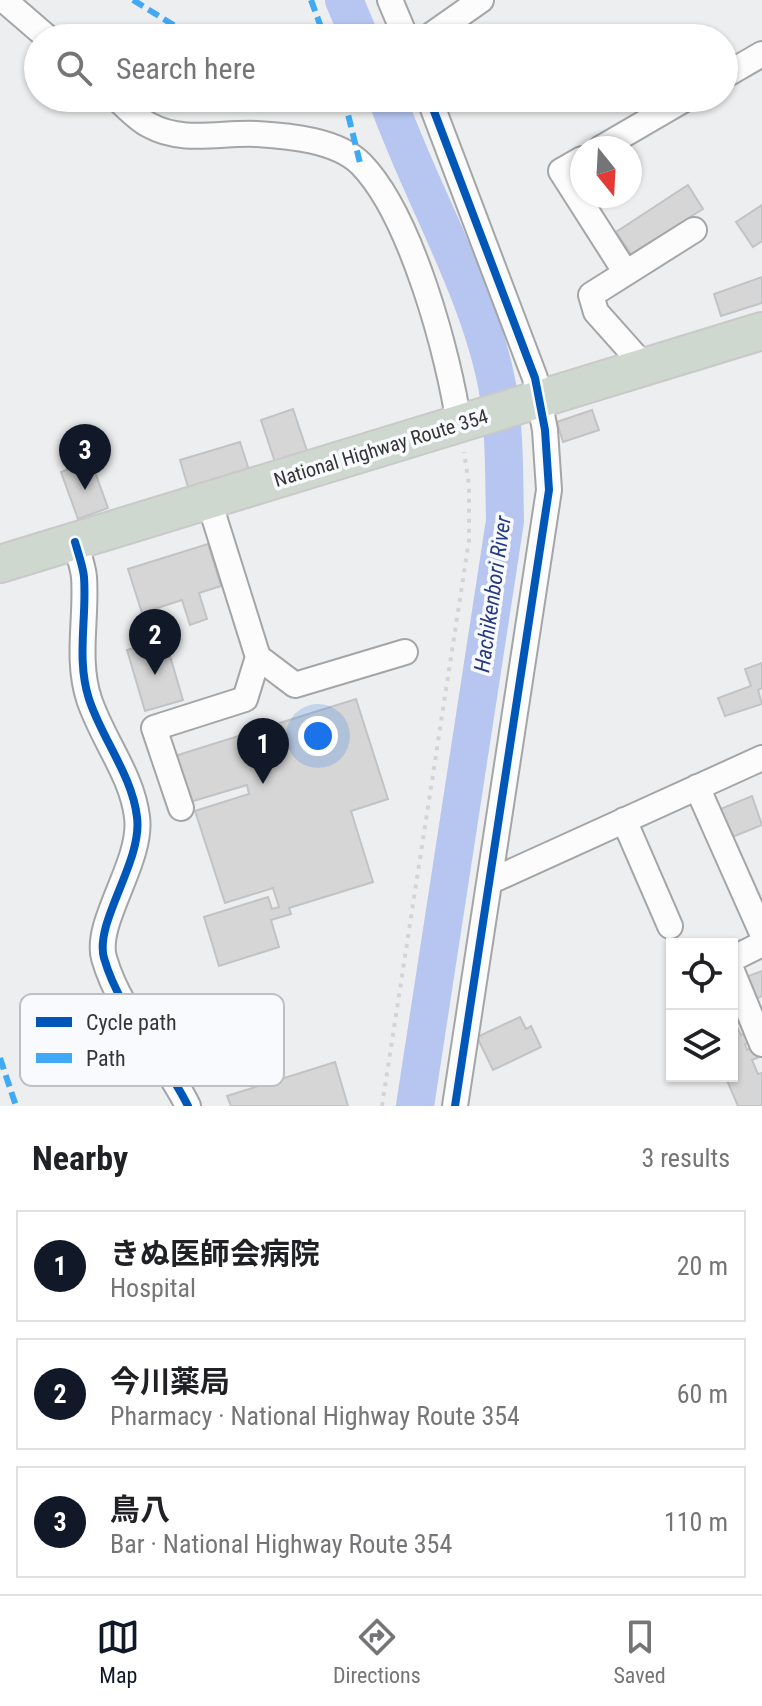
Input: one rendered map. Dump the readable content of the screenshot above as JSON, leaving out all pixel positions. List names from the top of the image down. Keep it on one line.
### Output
{"streets":{"highway":["National Highway Route 354"]},"water":["Hachikenbori River"],"legend":["Cycle path","Path"],"north":"bottom","page":{"search":"Search here","pins":["3","2","1"],"heading":["Nearby","3 results"],"list":[{"mark":"1","name":"きぬ医師会病院","note":"Hospital","value":"20 m"},{"mark":"2","name":"今川薬局","note":"Pharmacy · National Highway Route 354","value":"60 m"},{"mark":"3","name":"鳥八","note":"Bar · National Highway Route 354","value":"110 m"}],"nav":["Map","Directions","Saved"]}}
